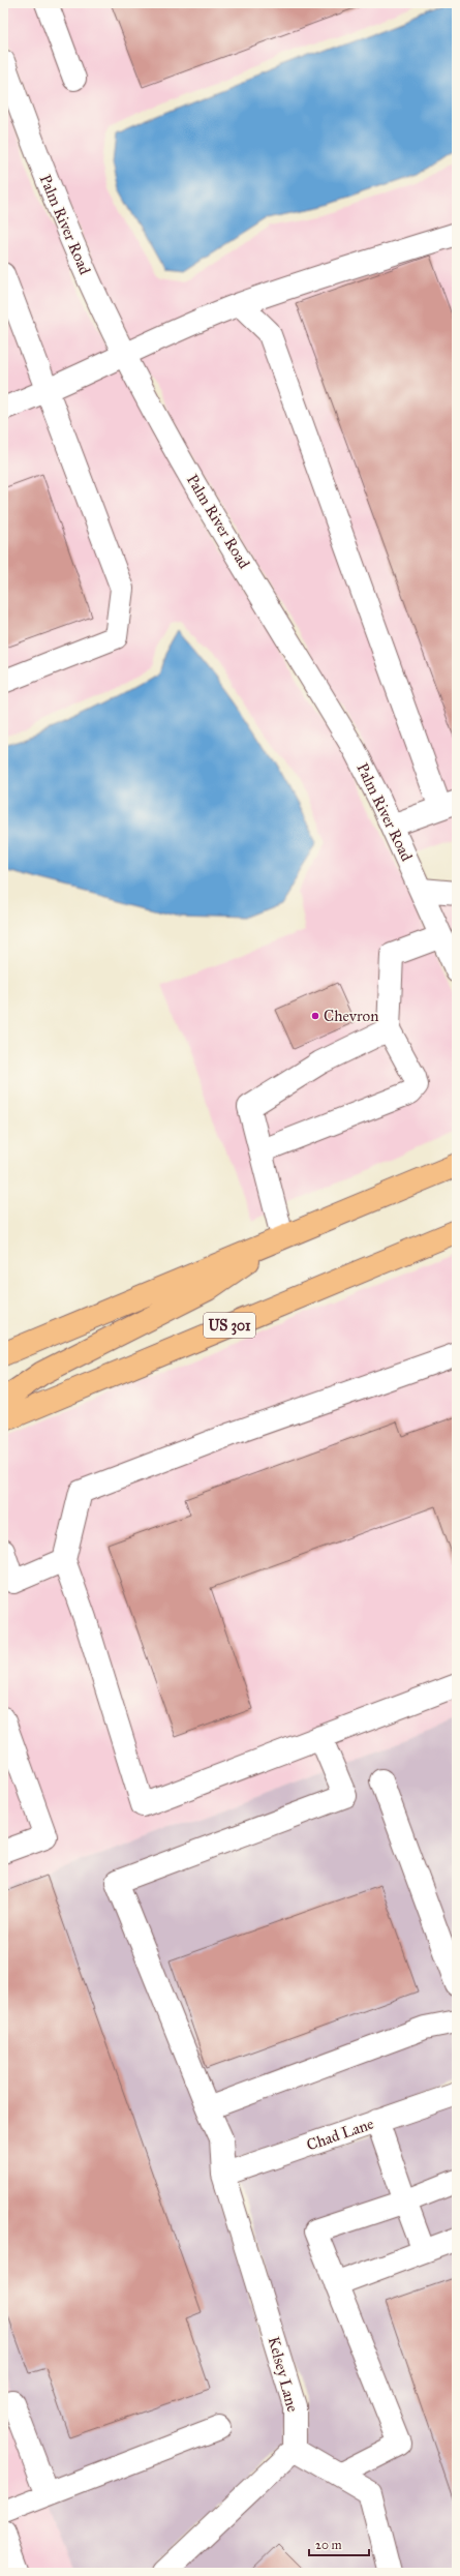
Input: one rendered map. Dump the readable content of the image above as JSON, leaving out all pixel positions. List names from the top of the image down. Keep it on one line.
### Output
{"streets":{"main road":["US 301"],"street":["Palm River Road","Chad Lane","Kelsey Lane"]},"crossings":[["Chad Lane","Kelsey Lane"]],"places":["Chevron"],"scale_bar":"20 m"}
